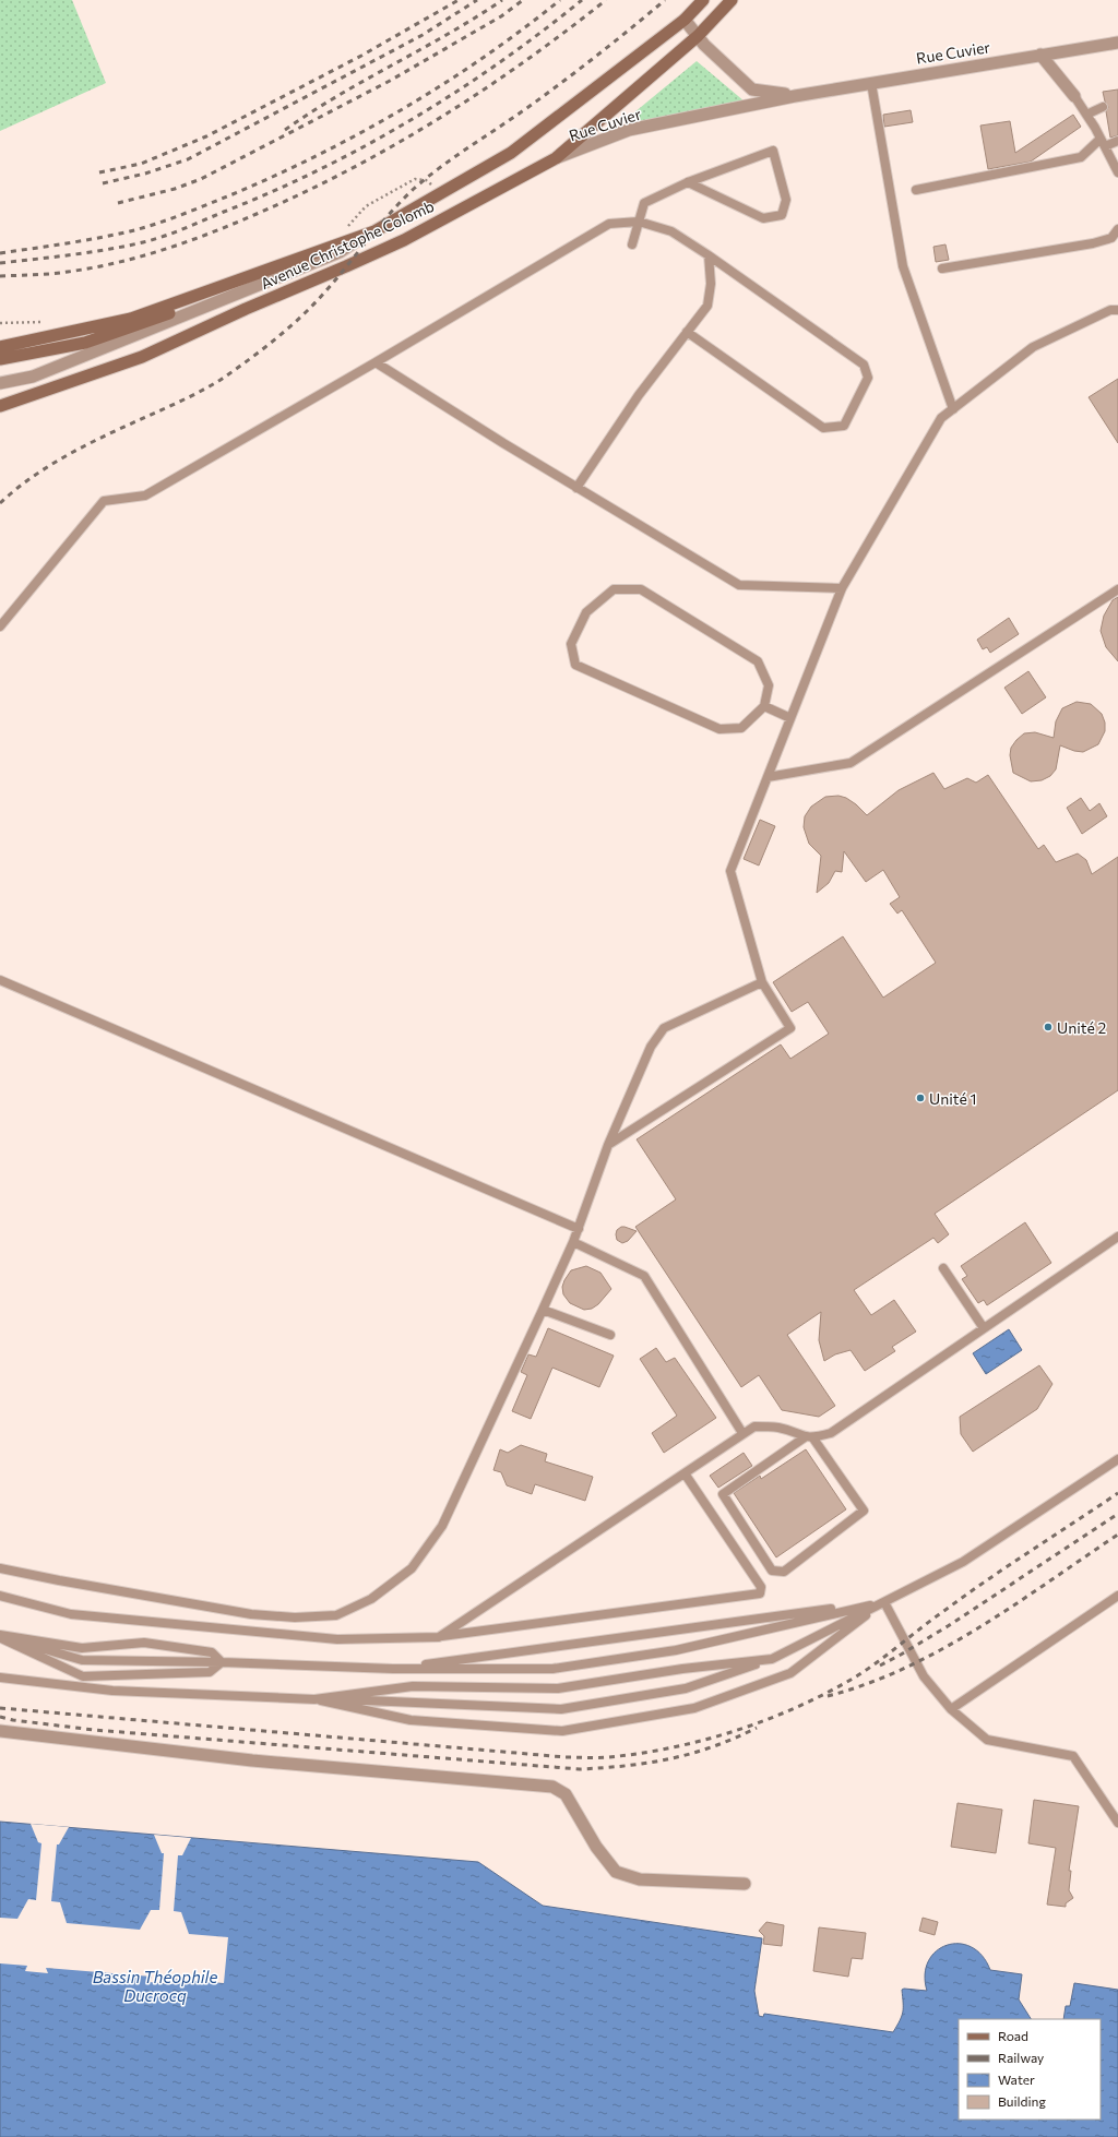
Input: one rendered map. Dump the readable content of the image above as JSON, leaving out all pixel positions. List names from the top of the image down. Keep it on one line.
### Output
{"streets":{"main road":["Avenue Christophe Colomb"],"street":["Rue Cuvier"]},"crossings":[["Rue Cuvier","Avenue Christophe Colomb"]],"water":["Bassin Théophile Ducrocq"],"places":["Unité 2","Unité 1"],"legend":["Road","Railway","Water","Building"]}
